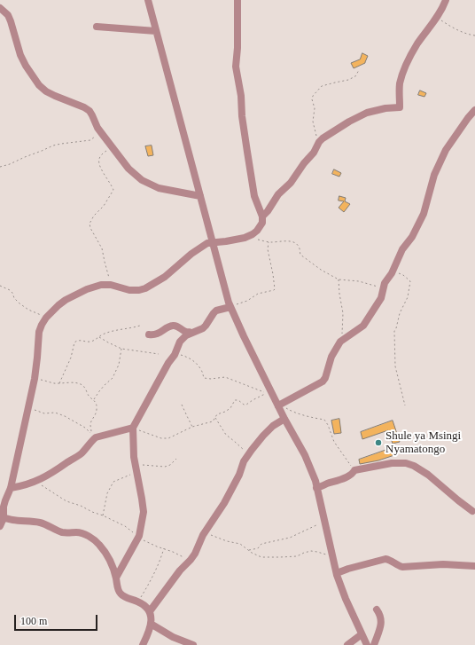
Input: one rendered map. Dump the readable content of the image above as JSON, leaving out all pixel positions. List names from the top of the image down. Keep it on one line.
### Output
{"places":["Shule ya Msingi Nyamatongo"],"scale_bar":"100 m"}
